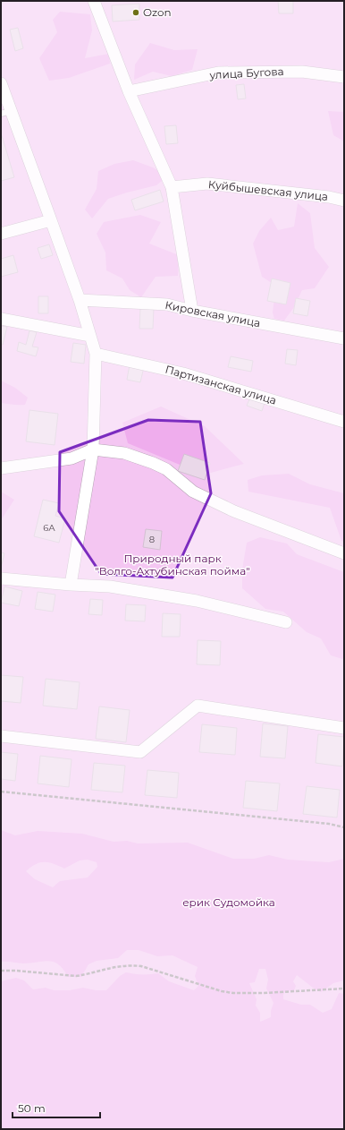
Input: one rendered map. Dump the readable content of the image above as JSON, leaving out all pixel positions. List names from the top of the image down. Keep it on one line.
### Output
{"streets":{"street":["улица Бугова","Куйбышевская улица","Кировская улица","Партизанская улица"]},"parks":["Природный парк \"Волго-Ахтубинская пойма\"","ерик Судомойка"],"places":["Ozon"],"house_numbers":["6А","8"],"scale_bar":"50 m"}
